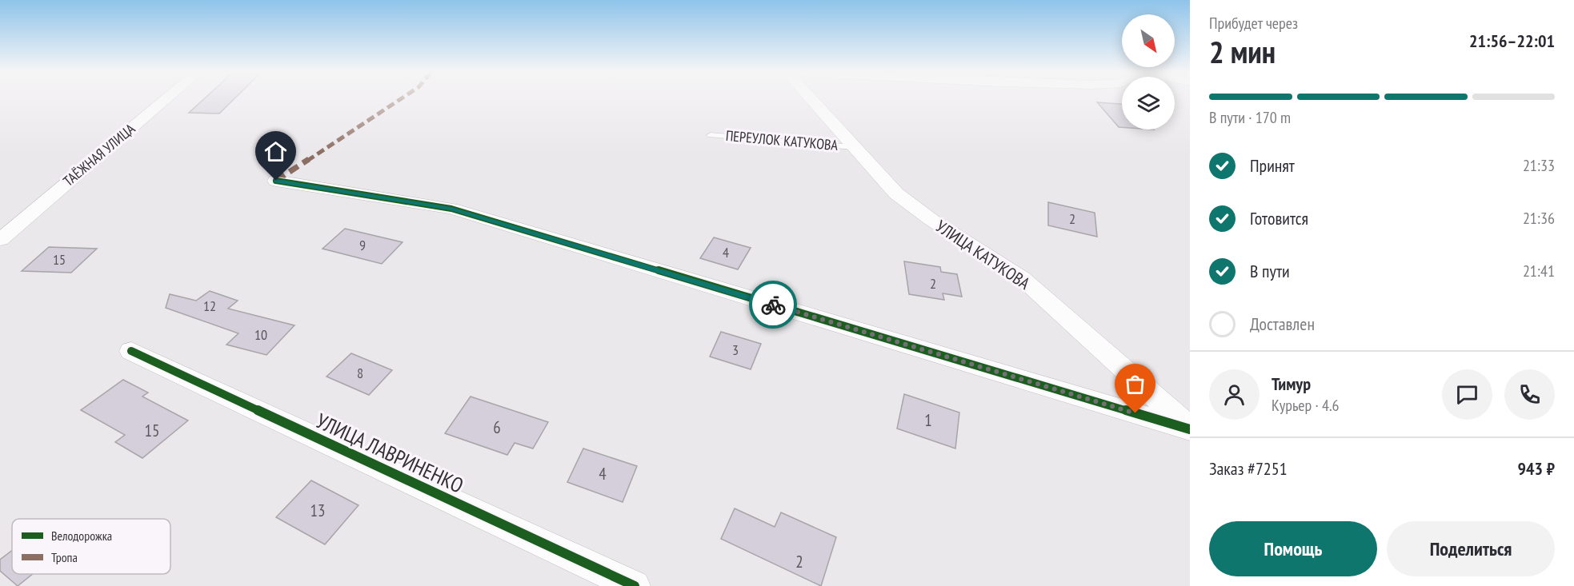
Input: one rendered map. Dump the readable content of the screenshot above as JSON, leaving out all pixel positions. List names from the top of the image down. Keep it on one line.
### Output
{"streets":{"street":["ТАЁЖНАЯ УЛИЦА","УЛИЦА КАТУКОВА","УЛИЦА ЛАВРИНЕНКО"],"lane":["ПЕРЕУЛОК КАТУКОВА"]},"crossings":[["ПЕРЕУЛОК КАТУКОВА","УЛИЦА КАТУКОВА"]],"house_numbers":["2","9","4","15","2","12","10","3","8","1","6","15","4","13","2"],"legend":["Велодорожка","Тропа"],"north":"bottom right","page":{"heading":["2 мин","Прибудет через","21:56–22:01"],"panel":["Тимур","Курьер · 4.6","Заказ #7251","943 ₽"],"bar":"В пути · 170 m","list":[["Принят","21:33"],["Готовится","21:36"],["В пути","21:41"],"Доставлен"],"buttons":["Помощь","Поделиться"]}}
